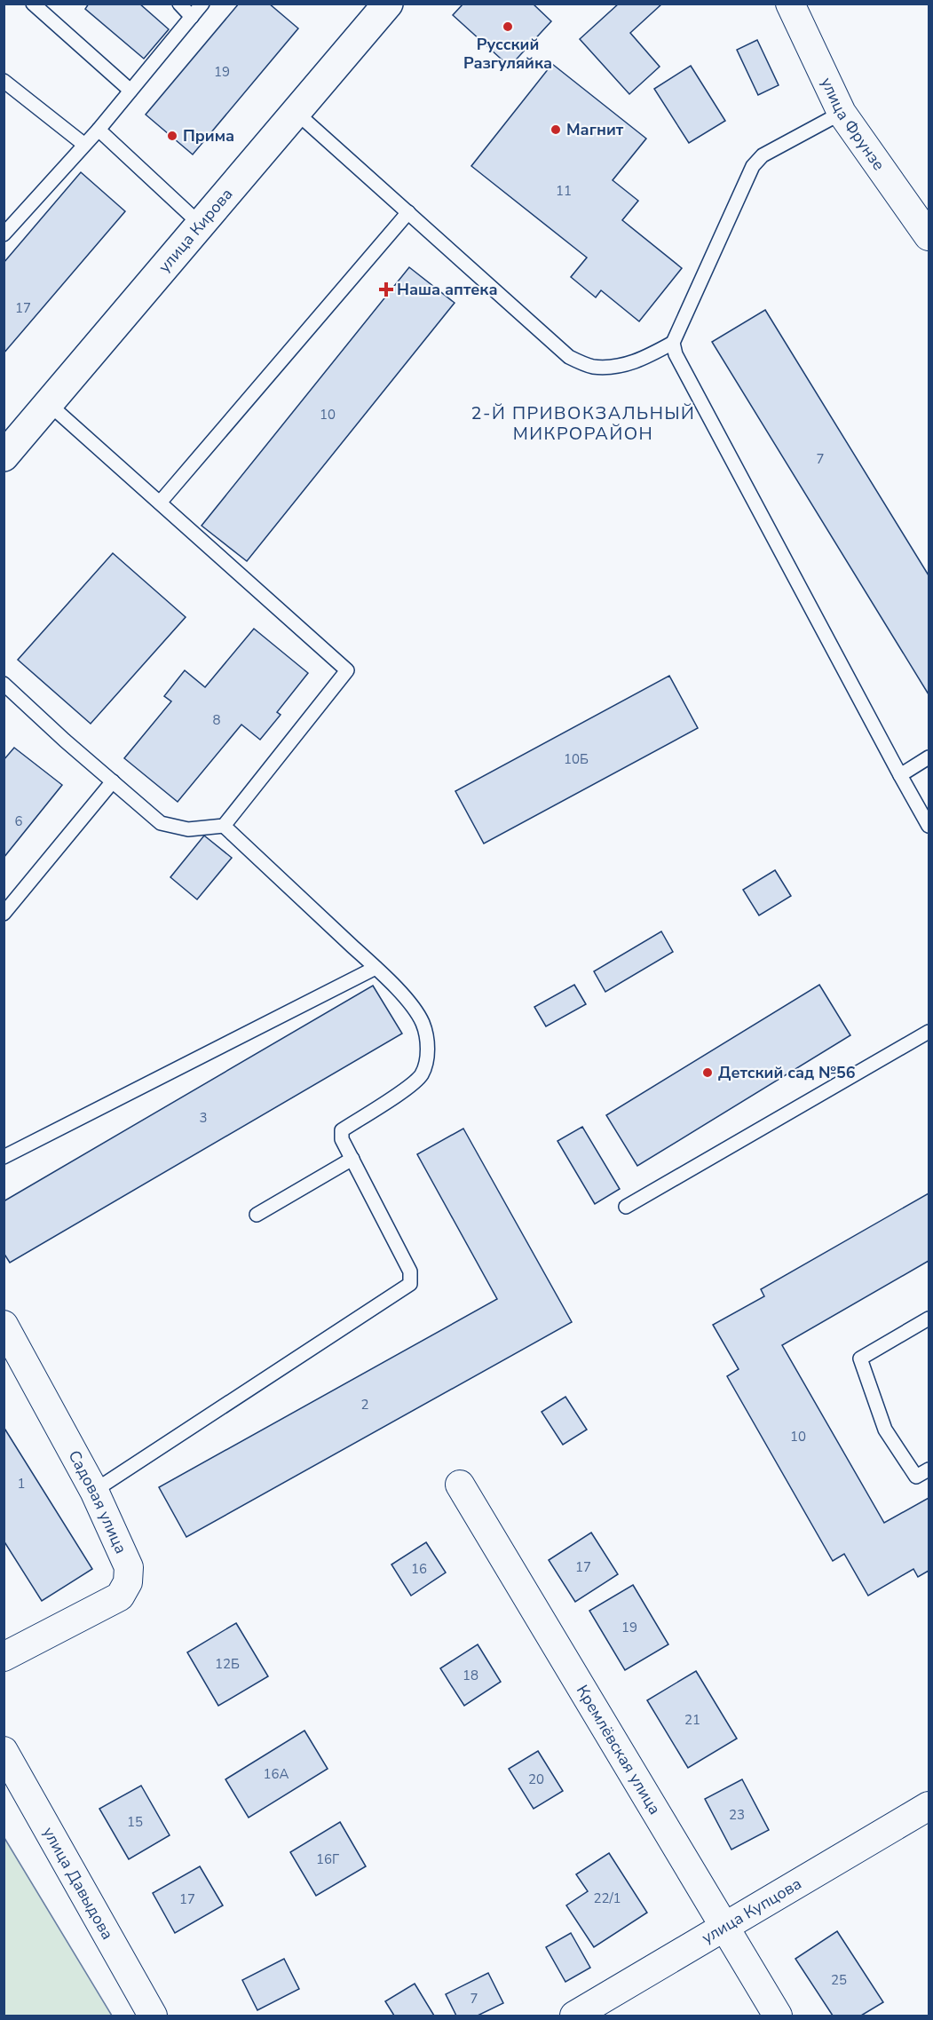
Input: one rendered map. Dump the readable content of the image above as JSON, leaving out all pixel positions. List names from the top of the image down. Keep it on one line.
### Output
{"streets":{"main road":["улица Кирова"],"street":["улица Фрунзе","Садовая улица","Кремлёвская улица","улица Давыдова","улица Купцова"]},"crossings":[["Кремлёвская улица","улица Купцова"]],"districts":["2-Й ПРИВОКЗАЛЬНЫЙ МИКРОРАЙОН"],"places":{"other":["Русский Разгуляйка","Магнит","Прима","Детский сад №56"],"health":["Наша аптека"]},"house_numbers":["19","11","17","10","7","8","10Б","6","3","2","10","1","17","16","19","12Б","18","21","16А","20","23","15","16Г","22/1","17","25","7"]}
